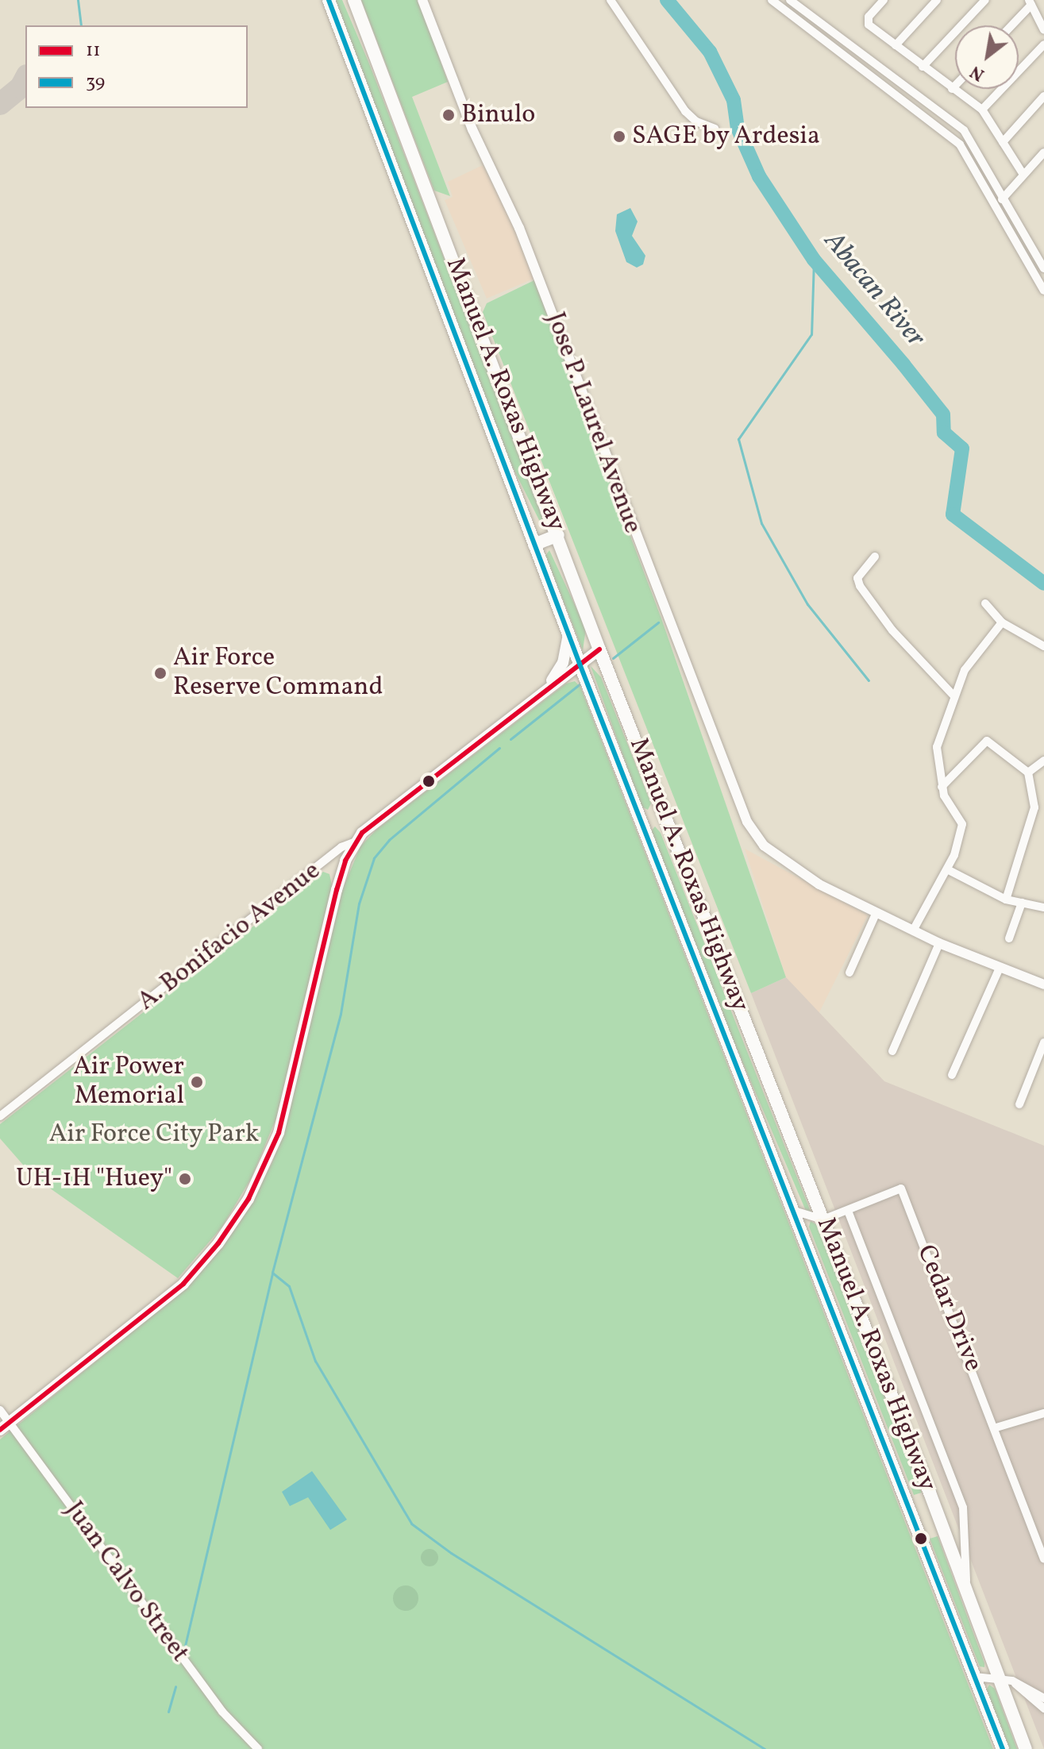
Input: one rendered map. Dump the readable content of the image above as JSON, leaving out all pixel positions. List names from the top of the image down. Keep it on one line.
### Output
{"streets":{"main road":["Manuel A. Roxas Highway","A. Bonifacio Avenue"],"street":["Jose P. Laurel Avenue","Cedar Drive","Juan Calvo Street"]},"crossings":[["Manuel A. Roxas Highway","A. Bonifacio Avenue"]],"water":["Abacan River"],"parks":["Air Force City Park"],"places":["Binulo","SAGE by Ardesia","Air Force Reserve Command","Air Power Memorial","UH-1H \"Huey\""],"lines":["transit line 39","transit line 11"],"legend":["11","39"],"north":"bottom left"}
